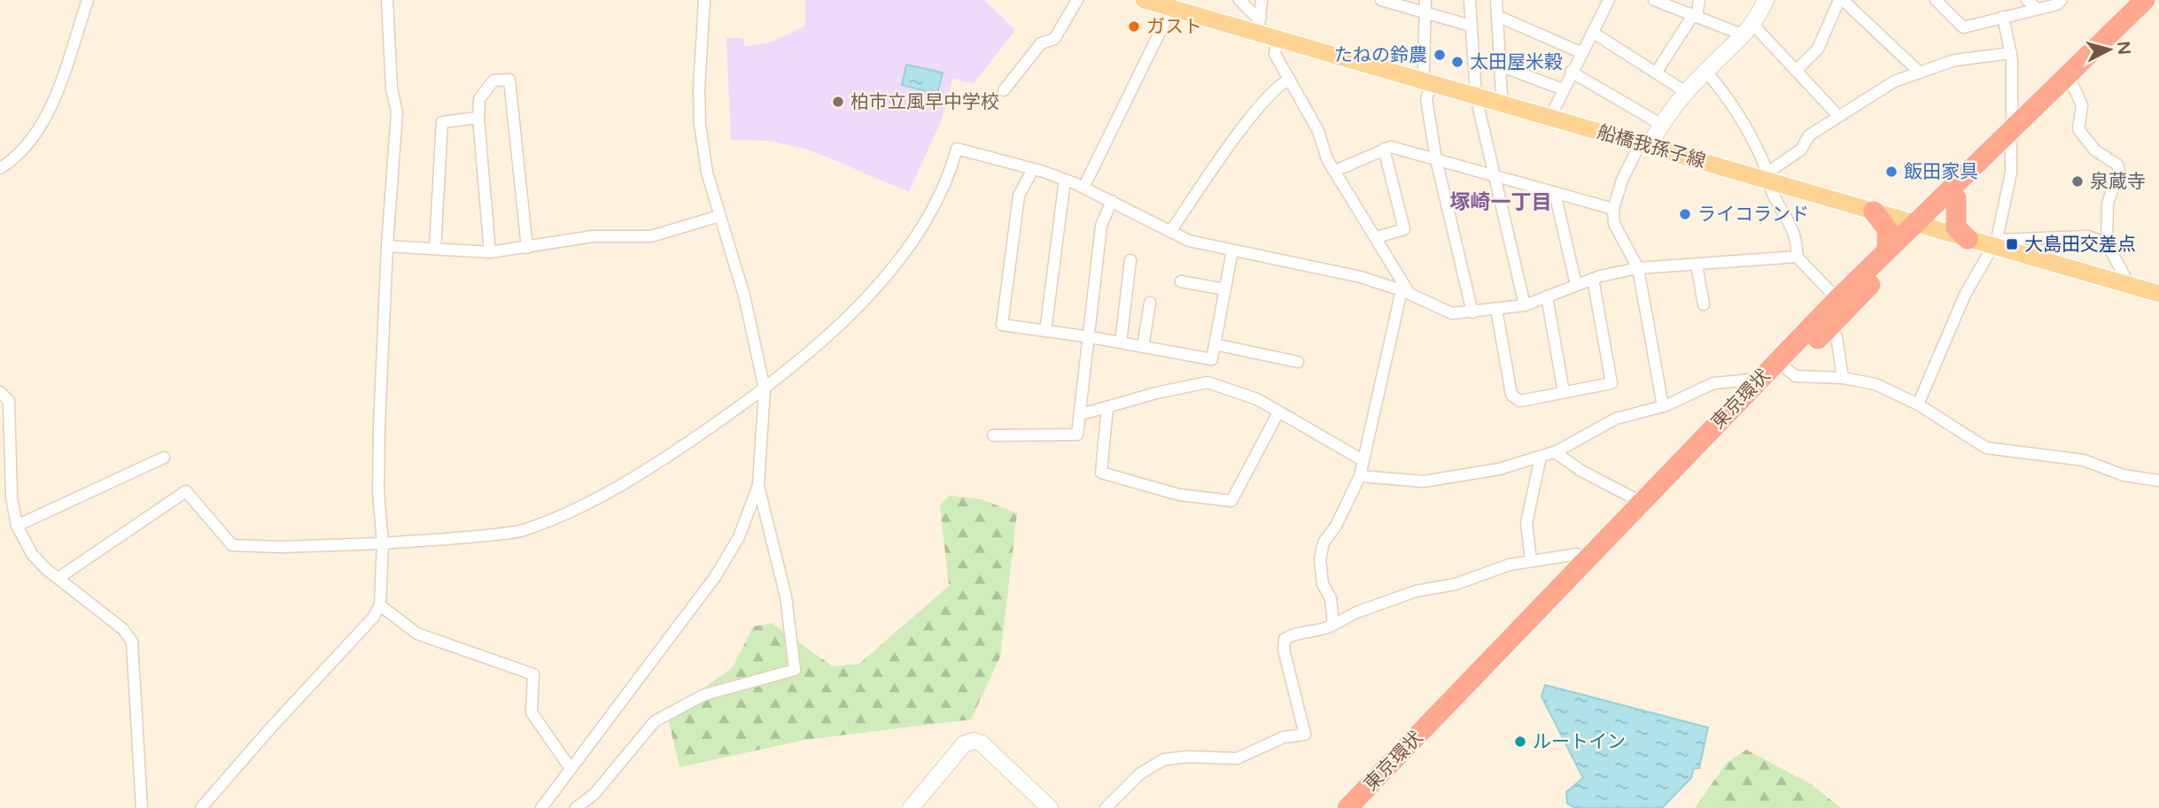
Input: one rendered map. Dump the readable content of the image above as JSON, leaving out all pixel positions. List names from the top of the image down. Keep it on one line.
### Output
{"streets":{"highway":["東京環状"],"main road":["船橋我孫子線"]},"crossings":[["船橋我孫子線","東京環状"]],"districts":["塚崎一丁目"],"places":{"other":["ガスト","たねの鈴農","太田屋米穀","柏市立風早中学校","飯田家具","泉蔵寺","ライコランド","ルートイン"],"transit":["大島田交差点"]},"north":"right"}
